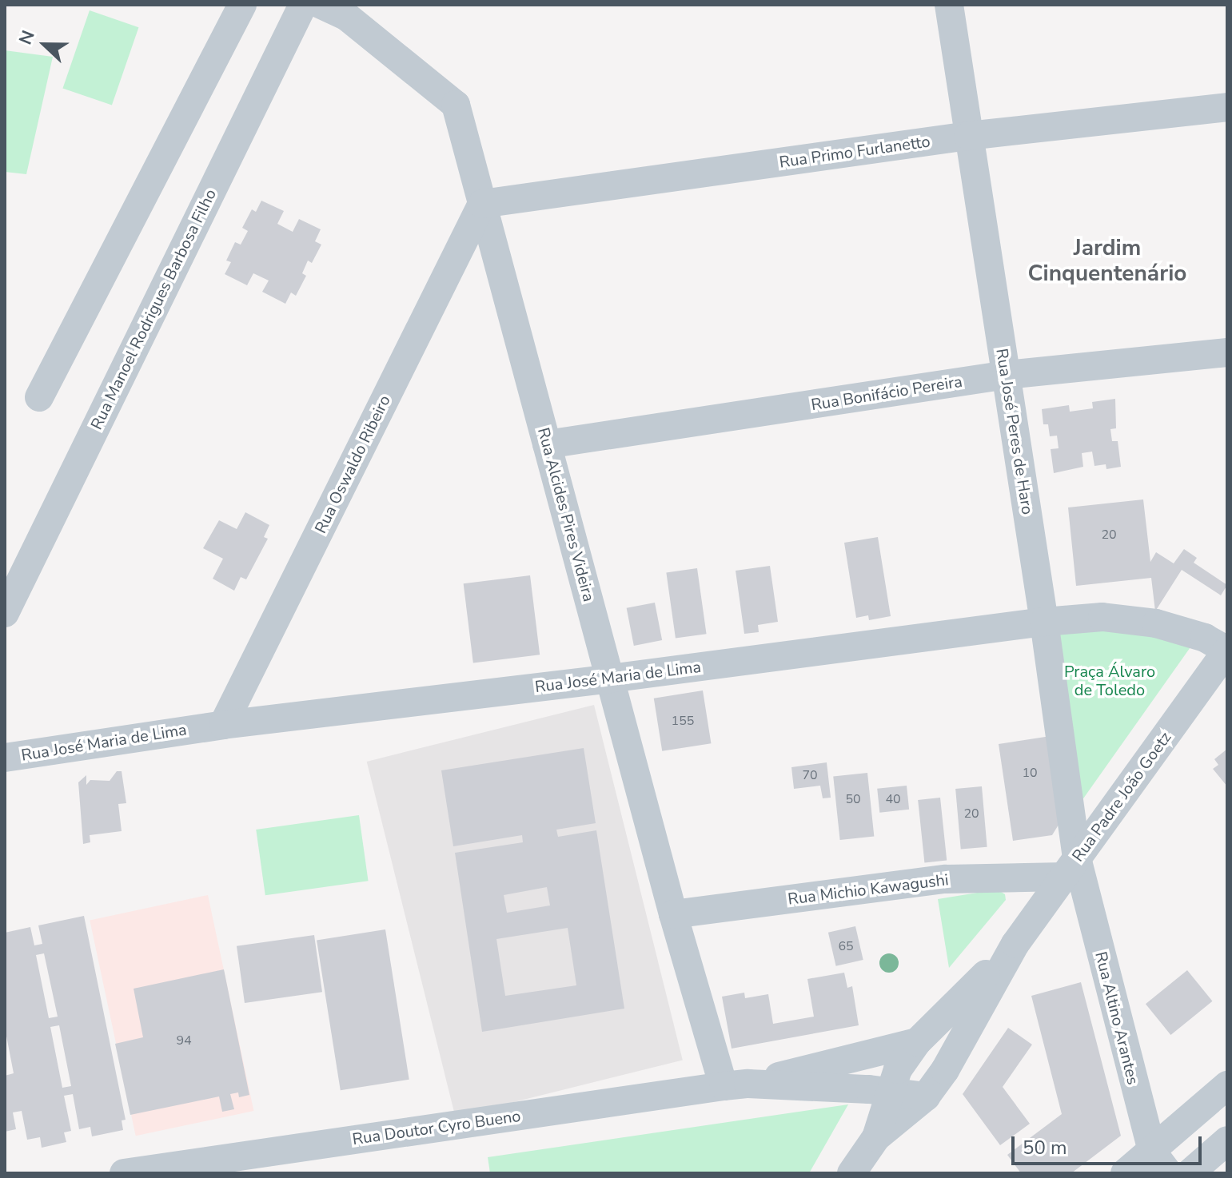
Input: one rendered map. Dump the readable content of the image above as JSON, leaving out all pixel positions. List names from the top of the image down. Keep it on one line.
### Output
{"streets":{"street":["Rua Primo Furlanetto","Rua Manoel Rodrigues Barbosa Filho","Rua Bonifácio Pereira","Rua José Peres de Haro","Rua Oswaldo Ribeiro","Rua Alcides Pires Videira","Rua José Maria de Lima","Rua Padre João Goetz","Rua Michio Kawagushi","Rua Altino Arantes","Rua Doutor Cyro Bueno"]},"crossings":[["Rua Primo Furlanetto","Rua José Peres de Haro"],["Rua Primo Furlanetto","Rua Oswaldo Ribeiro"],["Rua Primo Furlanetto","Rua Alcides Pires Videira"],["Rua Bonifácio Pereira","Rua José Peres de Haro"],["Rua Bonifácio Pereira","Rua Alcides Pires Videira"],["Rua José Peres de Haro","Rua José Maria de Lima"],["Rua José Peres de Haro","Rua Padre João Goetz"],["Rua José Peres de Haro","Rua Michio Kawagushi"],["Rua José Peres de Haro","Rua Altino Arantes"],["Rua Oswaldo Ribeiro","Rua Alcides Pires Videira"],["Rua Oswaldo Ribeiro","Rua José Maria de Lima"],["Rua Alcides Pires Videira","Rua José Maria de Lima"],["Rua Alcides Pires Videira","Rua Michio Kawagushi"],["Rua Alcides Pires Videira","Rua Doutor Cyro Bueno"],["Rua José Maria de Lima","Rua Padre João Goetz"],["Rua Padre João Goetz","Rua Michio Kawagushi"],["Rua Padre João Goetz","Rua Altino Arantes"],["Rua Padre João Goetz","Rua Doutor Cyro Bueno"],["Rua Michio Kawagushi","Rua Altino Arantes"]],"districts":["Jardim Cinquentenário"],"parks":["Praça Álvaro de Toledo"],"house_numbers":["20","155","10","70","50","40","20","65","94"],"scale_bar":"50 m","north":"left"}
